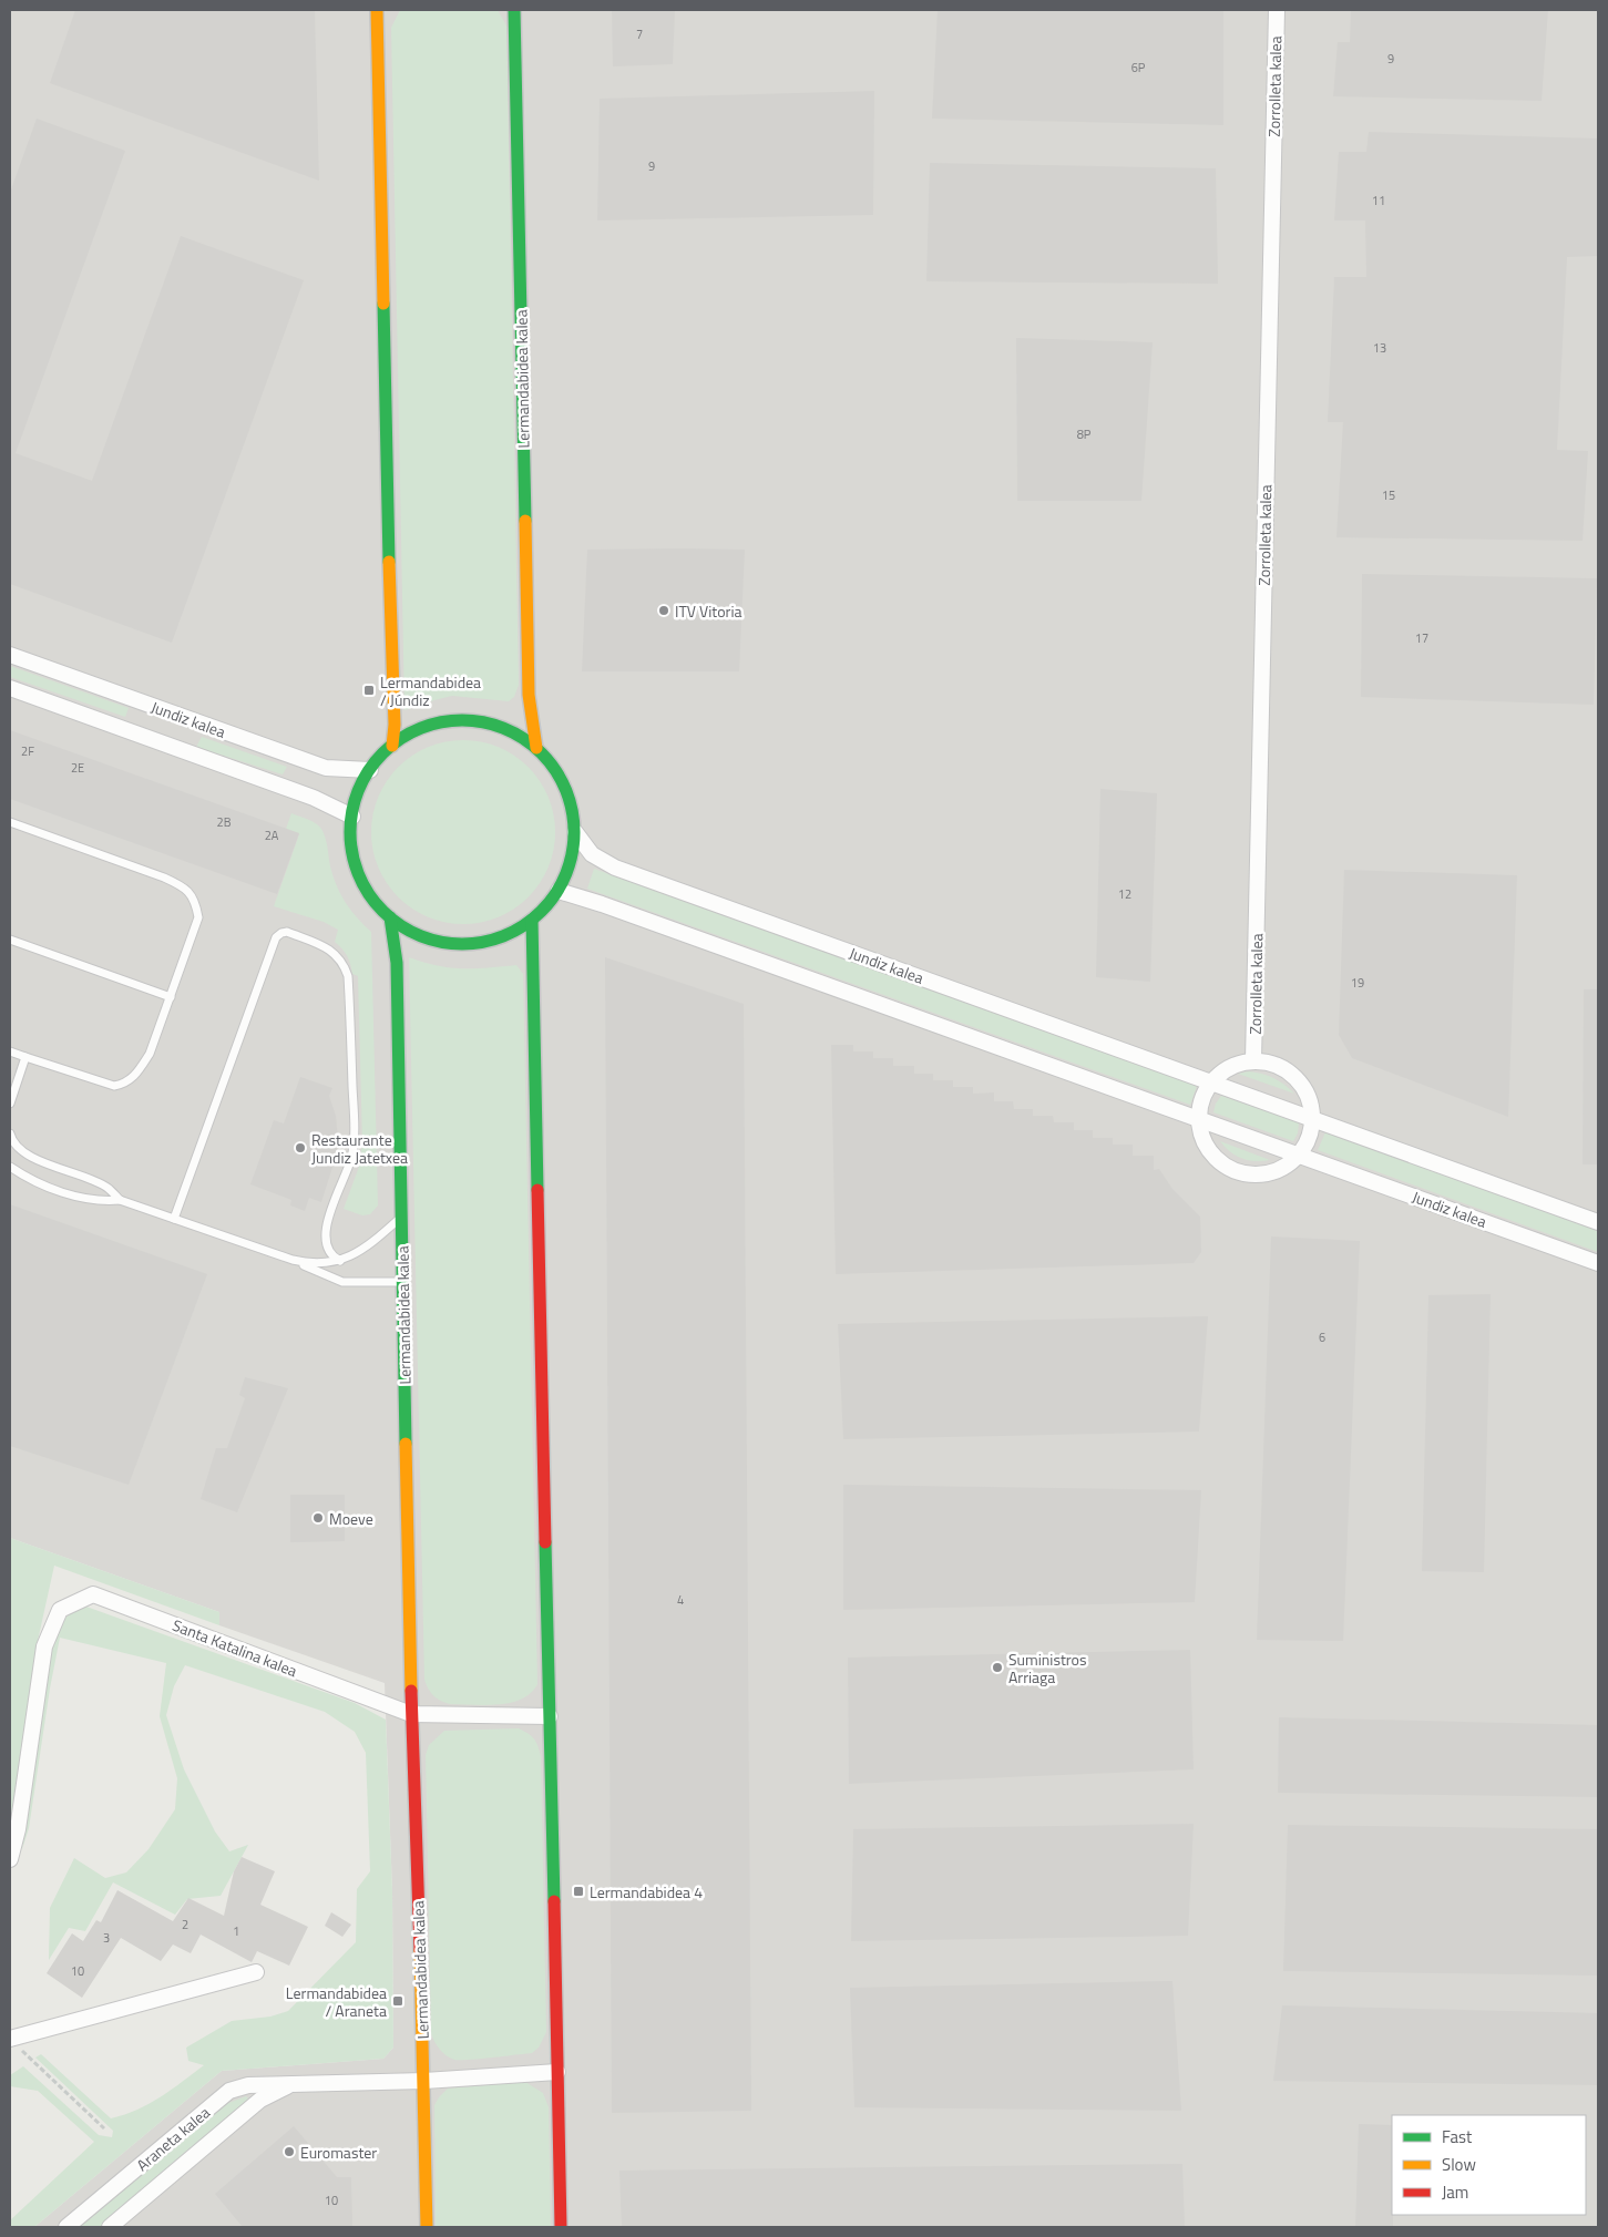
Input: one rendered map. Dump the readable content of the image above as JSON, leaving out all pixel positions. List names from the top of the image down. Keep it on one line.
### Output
{"streets":{"street":["Zorrolleta kalea","Lermandabidea kalea","Jundiz kalea","Santa Katalina kalea","Araneta kalea"]},"crossings":[["Lermandabidea kalea","Santa Katalina kalea"],["Lermandabidea kalea","Araneta kalea"]],"places":{"other":["ITV Vitoria","Restaurante Jundiz Jatetxea","Moeve","Suministros Arriaga","Euromaster"],"transit":["Lermandabidea / Júndiz","Lermandabidea 4","Lermandabidea / Araneta"]},"house_numbers":["7","9","6P","9","11","13","8P","15","17","2F","2E","2B","2A","12","19","6","4","2","1","3","10","10"],"legend":["Fast","Slow","Jam"]}
